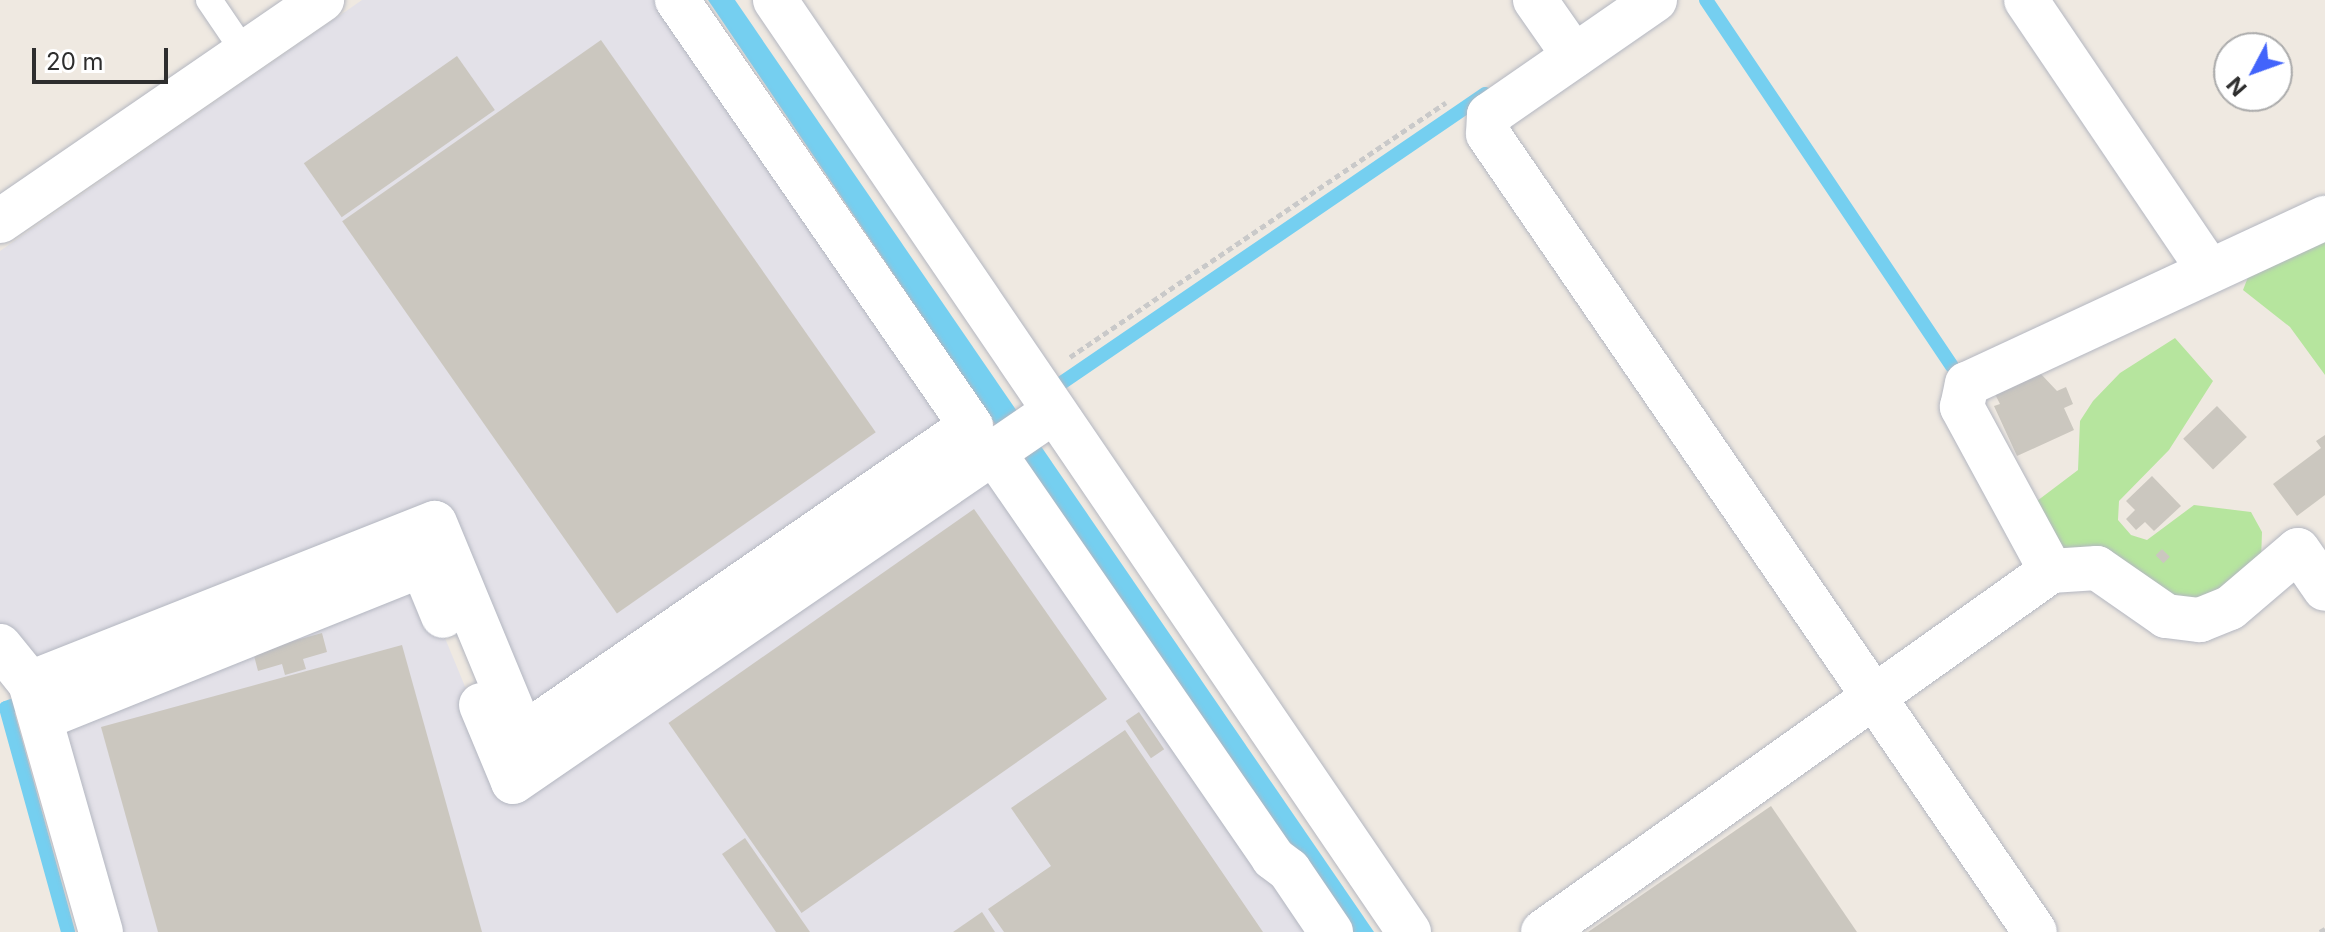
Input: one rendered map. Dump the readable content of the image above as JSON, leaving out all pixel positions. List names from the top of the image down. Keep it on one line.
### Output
{"scale_bar":"20 m","north":"bottom left"}
